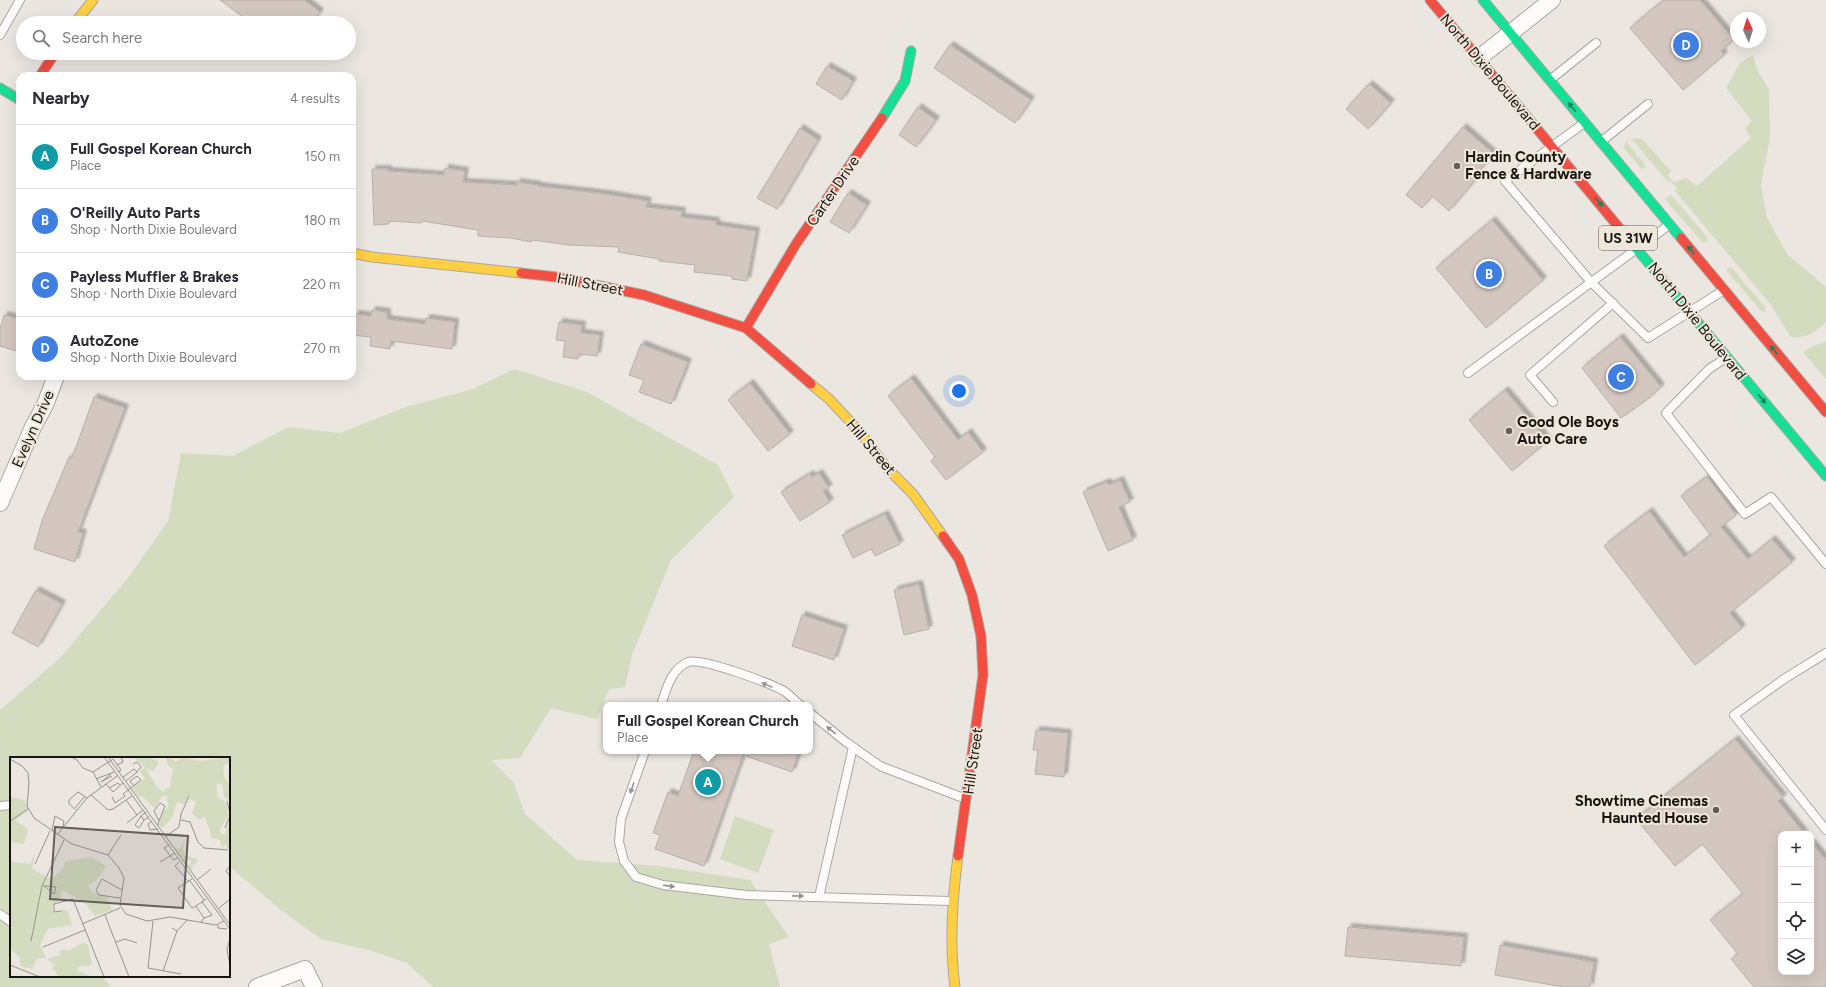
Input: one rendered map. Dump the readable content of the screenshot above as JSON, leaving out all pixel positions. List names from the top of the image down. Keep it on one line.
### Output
{"streets":{"main road":["North Dixie Boulevard","Carter Drive","US 31W","Hill Street"],"street":["Evelyn Drive"]},"crossings":[["Carter Drive","Hill Street"]],"places":["Hardin County Fence & Hardware","Good Ole Boys Auto Care","Showtime Cinemas Haunted House"],"north":"top","page":{"search":"Search here","pins":["D","B","C","A"],"heading":["Nearby","4 results"],"list":[{"mark":"A","name":"Full Gospel Korean Church","note":"Place","value":"150 m"},{"mark":"B","name":"O'Reilly Auto Parts","note":"Shop · North Dixie Boulevard","value":"180 m"},{"mark":"C","name":"Payless Muffler & Brakes","note":"Shop · North Dixie Boulevard","value":"220 m"},{"mark":"D","name":"AutoZone","note":"Shop · North Dixie Boulevard","value":"270 m"}],"popup":["Full Gospel Korean Church","Place"],"map_buttons":["+","−"]}}
